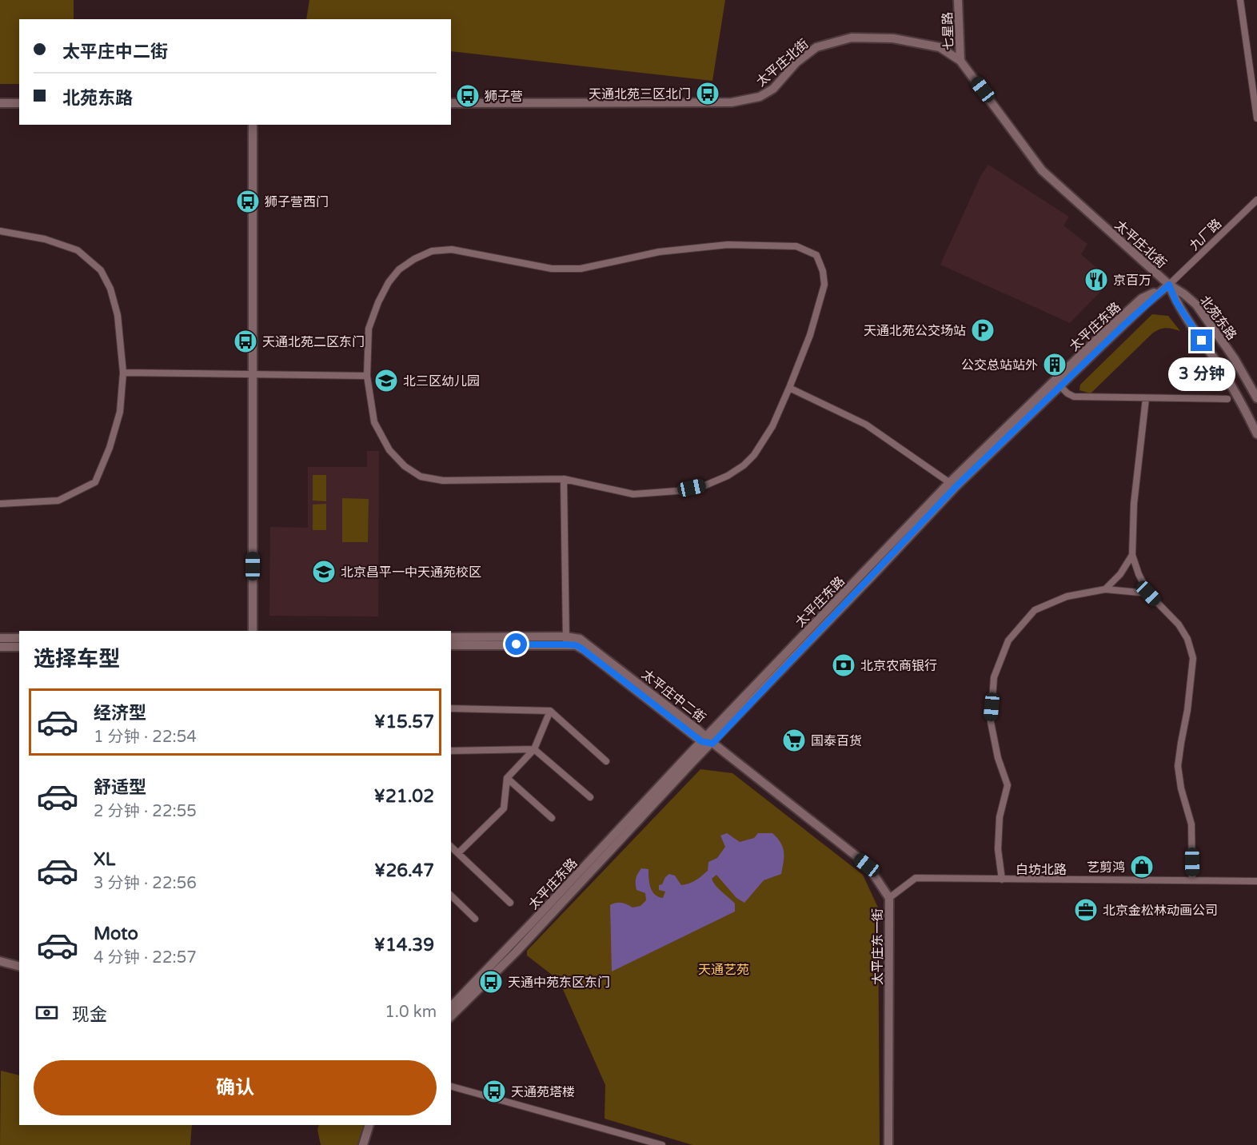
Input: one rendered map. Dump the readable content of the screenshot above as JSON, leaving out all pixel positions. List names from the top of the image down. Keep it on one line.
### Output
{"streets":{"main road":["七星路","太平庄北街","北苑东路","太平庄东路","太平庄中二街","太平庄东一街"],"street":["九厂路","白坊北路"]},"crossings":[["七星路","太平庄北街"],["太平庄北街","九厂路"],["太平庄北街","北苑东路"],["太平庄北街","太平庄东路"],["九厂路","北苑东路"],["九厂路","太平庄东路"],["北苑东路","太平庄东路"],["太平庄东路","太平庄中二街"],["太平庄东路","太平庄东一街"],["太平庄中二街","太平庄东一街"],["白坊北路","太平庄东一街"]],"parks":["天通艺苑"],"places":{"bus stop":["天通北苑三区北门","狮子营","狮子营西门","天通北苑二区东门","天通中苑东区东门","天通苑塔楼"],"restaurant":["京百万"],"parking":["天通北苑公交场站"],"building":["公交总站站外"],"school or university":["北三区幼儿园","北京昌平一中天通苑校区"],"bank":["北京农商银行"],"supermarket":["国泰百货"],"shop":["艺剪鸿"],"office":["北京金松林动画公司"]},"page":{"banner":["太平庄中二街","北苑东路"],"bubble":"3 分钟","heading":"选择车型","list":[{"name":"经济型","note":"1 分钟 · 22:54","value":"¥15.57"},{"name":"舒适型","note":"2 分钟 · 22:55","value":"¥21.02"},{"name":"XL","note":"3 分钟 · 22:56","value":"¥26.47"},{"name":"Moto","note":"4 分钟 · 22:57","value":"¥14.39"}],"pay":["现金","1.0 km"],"buttons":"确认"}}
